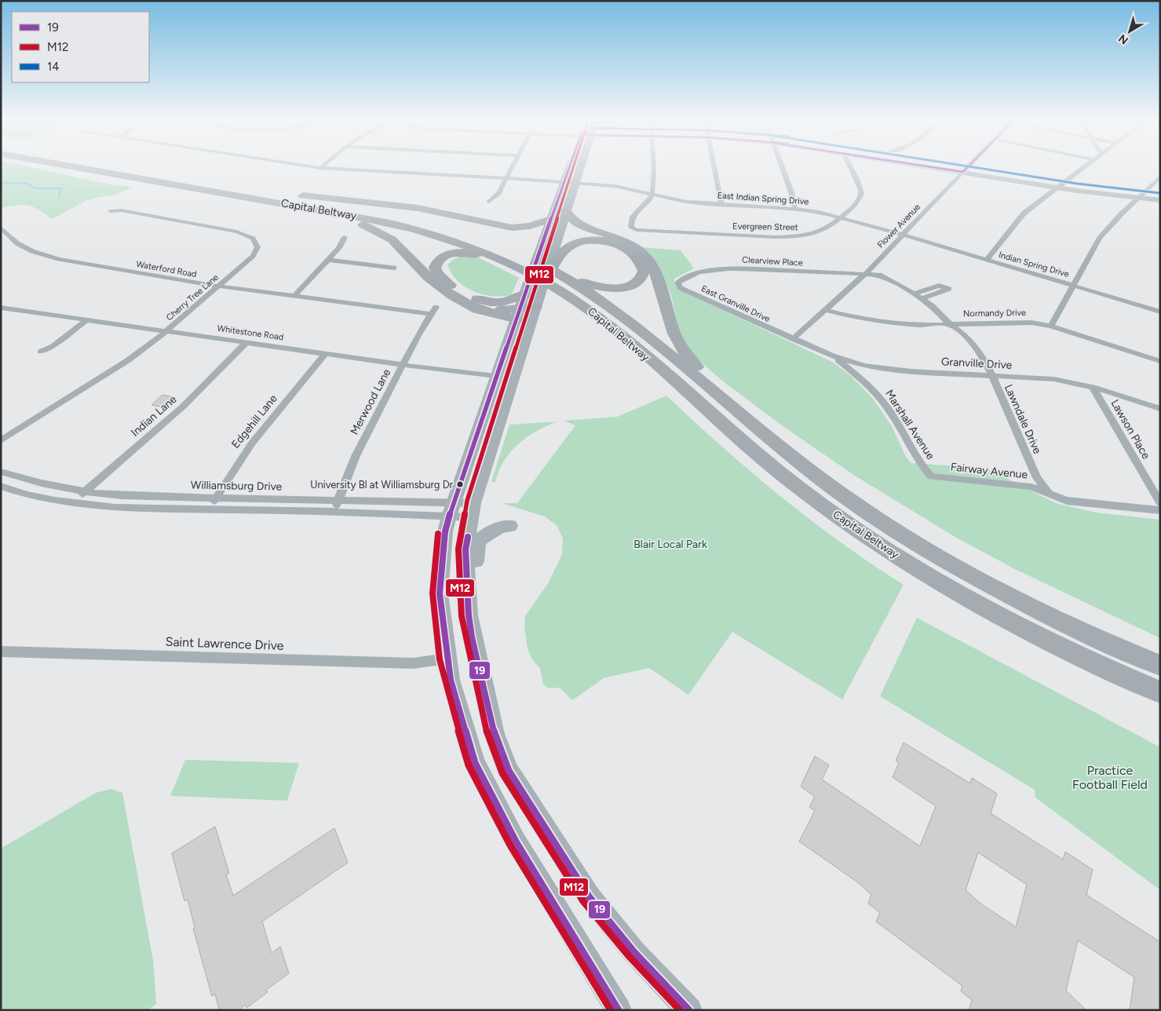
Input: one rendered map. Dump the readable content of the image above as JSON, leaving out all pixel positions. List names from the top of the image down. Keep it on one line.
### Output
{"streets":{"highway":["Capital Beltway"],"street":["East Indian Spring Drive","Flower Avenue","Evergreen Street","Clearview Place","Indian Spring Drive","Waterford Road","Cherry Tree Lane","East Granville Drive","Normandy Drive","Whitestone Road","Granville Drive","Merwood Lane","Indian Lane","Lawndale Drive","Edgehill Lane","Marshall Avenue","Lawson Place","Fairway Avenue","Williamsburg Drive","Saint Lawrence Drive"]},"crossings":[["East Indian Spring Drive","Flower Avenue"],["East Indian Spring Drive","Evergreen Street"],["East Indian Spring Drive","Indian Spring Drive"],["Flower Avenue","Clearview Place"],["Flower Avenue","Indian Spring Drive"],["Flower Avenue","East Granville Drive"],["Flower Avenue","Normandy Drive"],["Flower Avenue","Granville Drive"],["Flower Avenue","Lawndale Drive"],["Clearview Place","East Granville Drive"],["Clearview Place","Lawndale Drive"],["Waterford Road","Cherry Tree Lane"],["Waterford Road","Merwood Lane"],["Cherry Tree Lane","Whitestone Road"],["East Granville Drive","Granville Drive"],["Normandy Drive","Lawndale Drive"],["Whitestone Road","Merwood Lane"],["Whitestone Road","Indian Lane"],["Whitestone Road","Edgehill Lane"],["Granville Drive","Lawndale Drive"],["Granville Drive","Marshall Avenue"],["Granville Drive","Lawson Place"],["Merwood Lane","Williamsburg Drive"],["Indian Lane","Williamsburg Drive"],["Lawndale Drive","Fairway Avenue"],["Edgehill Lane","Williamsburg Drive"],["Marshall Avenue","Fairway Avenue"]],"parks":["Blair Local Park","Practice Football Field"],"places":["University Bl at Williamsburg Dr"],"lines":["transit line 19","transit line M12","transit line 14"],"legend":["19","M12","14"],"north":"bottom left"}
